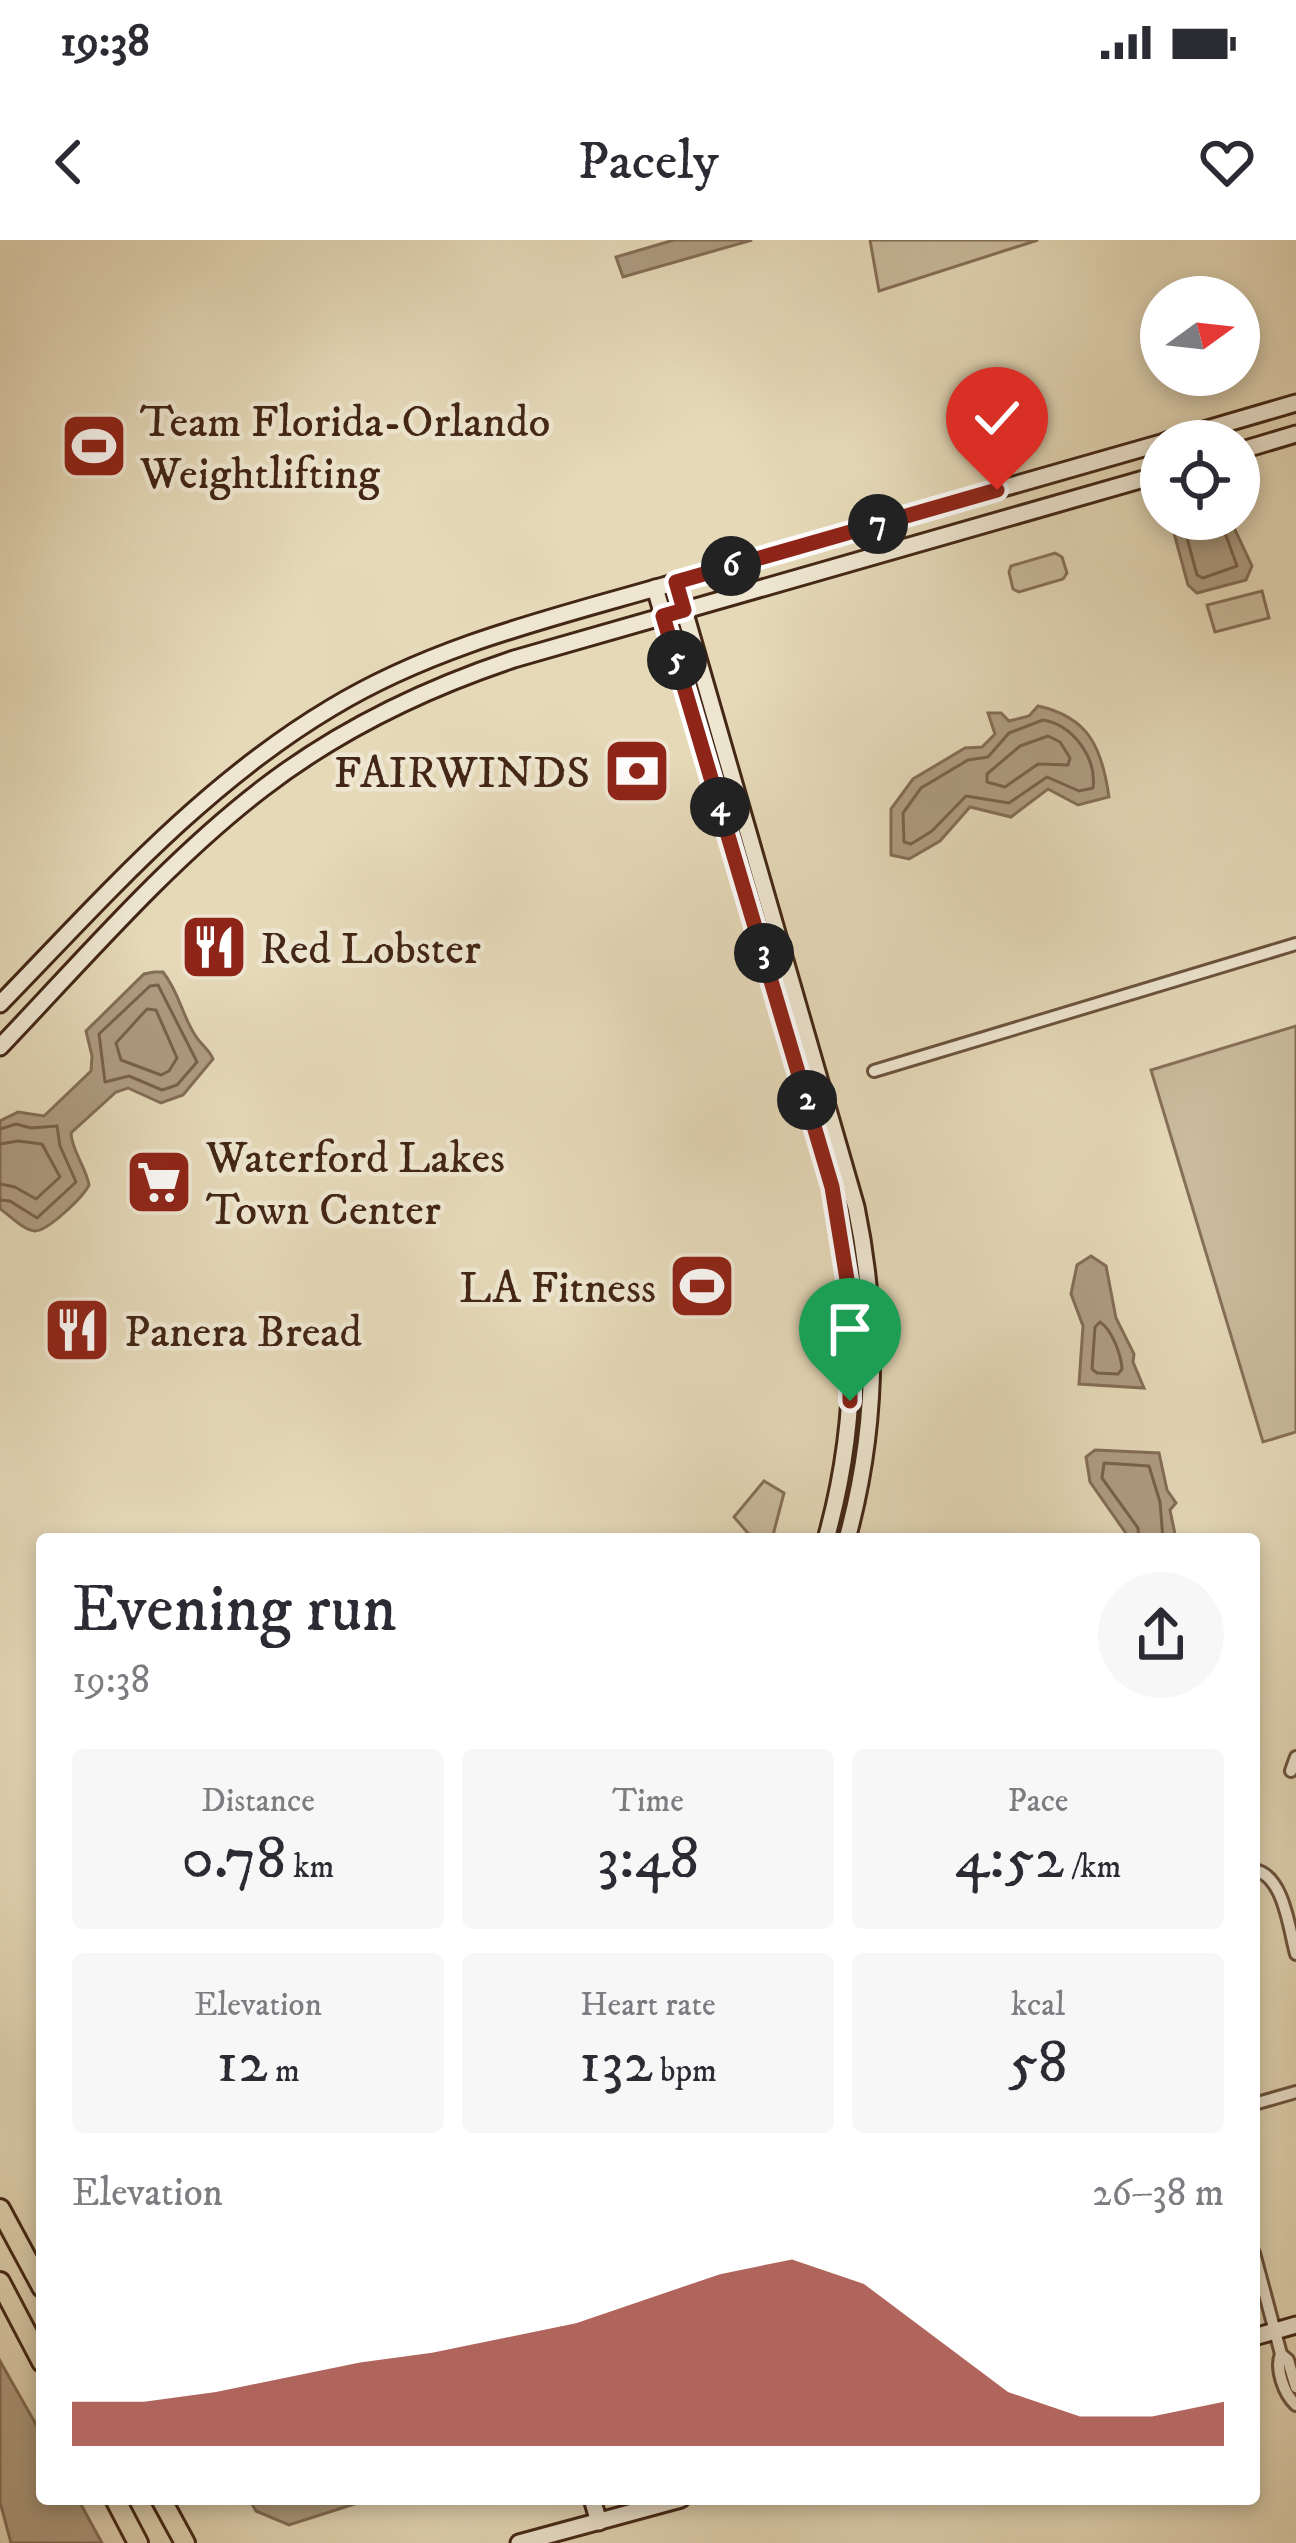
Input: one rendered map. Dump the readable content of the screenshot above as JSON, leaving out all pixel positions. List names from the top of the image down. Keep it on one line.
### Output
{"places":{"sports":["Team Florida-Orlando Weightlifting","LA Fitness"],"bank":["FAIRWINDS"],"restaurant":["Red Lobster","Panera Bread"],"supermarket":["Waterford Lakes Town Center"]},"north":"right","page":{"status":"19:38","header":"Pacely","pins":["7","6","5","4","3","2"],"heading":["Evening run","19:38"],"stats":[["Distance","0.78 km"],["Time","3:48"],["Pace","4:52 /km"],["Elevation","12 m"],["Heart rate","132 bpm"],["kcal","58"]],"chart":["Elevation","26–38 m"]}}
